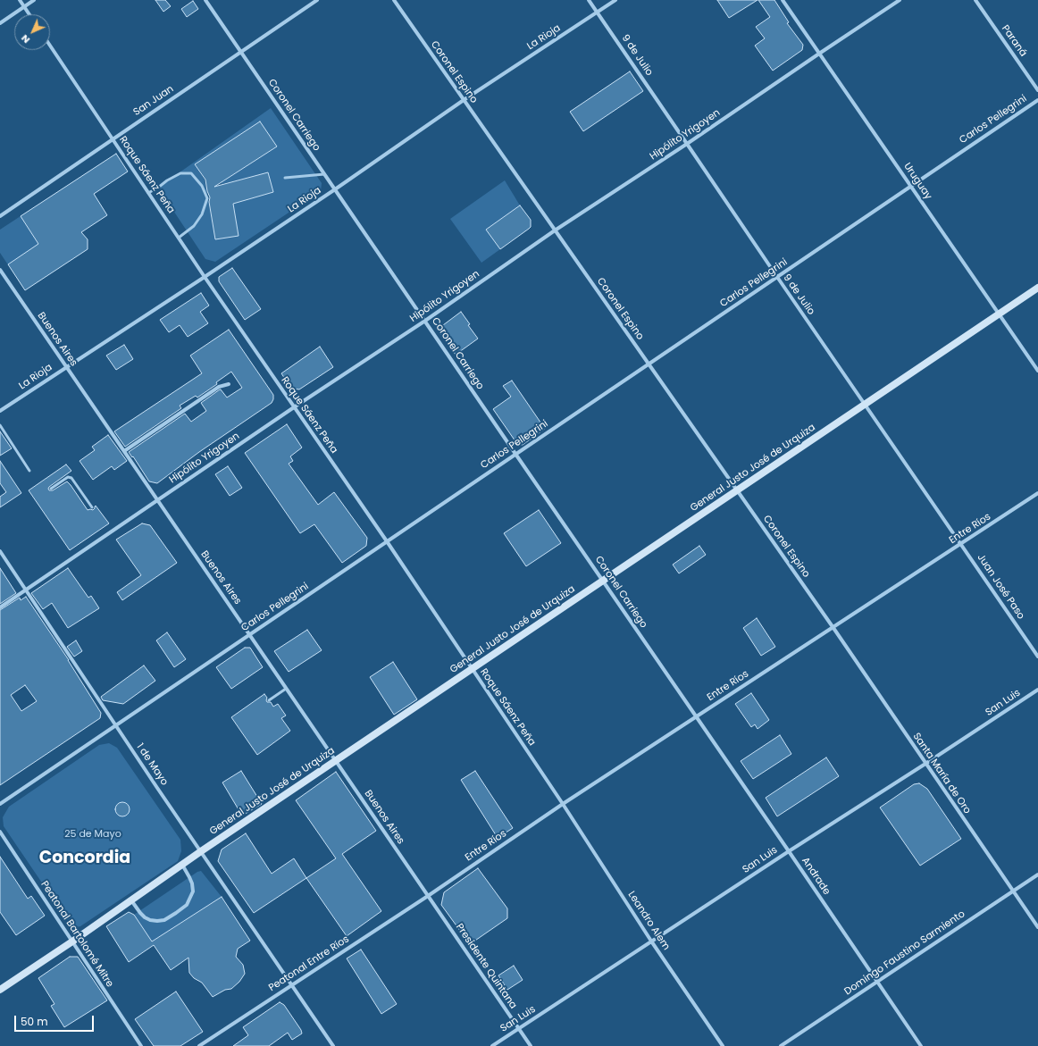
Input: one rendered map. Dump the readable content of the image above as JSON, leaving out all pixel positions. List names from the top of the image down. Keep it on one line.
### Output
{"streets":{"street":["La Rioja","Paraná","9 de Julio","Coronel Espino","San Juan","Coronel Carriego","Carlos Pellegrini","Hipólito Yrigoyen","Roque Sáenz Peña","Uruguay","Buenos Aires","General Justo José de Urquiza","Entre Ríos","Juan José Paso","San Luis","1 de Mayo","Santa María de Oro","Andrade","Leandro Alem","Peatonal Bartolomé Mitre","Domingo Faustino Sarmiento","Peatonal Entre Ríos","Presidente Quintana"]},"crossings":[["La Rioja","9 de Julio"],["La Rioja","Coronel Espino"],["La Rioja","Coronel Carriego"],["La Rioja","Roque Sáenz Peña"],["La Rioja","Buenos Aires"],["9 de Julio","Carlos Pellegrini"],["9 de Julio","Hipólito Yrigoyen"],["9 de Julio","General Justo José de Urquiza"],["9 de Julio","Entre Ríos"],["9 de Julio","Juan José Paso"],["Coronel Espino","Carlos Pellegrini"],["Coronel Espino","Hipólito Yrigoyen"],["Coronel Espino","General Justo José de Urquiza"],["Coronel Espino","Entre Ríos"],["Coronel Espino","Santa María de Oro"],["San Juan","Coronel Carriego"],["San Juan","Roque Sáenz Peña"],["Coronel Carriego","Carlos Pellegrini"],["Coronel Carriego","Hipólito Yrigoyen"],["Coronel Carriego","General Justo José de Urquiza"],["Coronel Carriego","Entre Ríos"],["Coronel Carriego","Andrade"],["Carlos Pellegrini","Roque Sáenz Peña"],["Carlos Pellegrini","Uruguay"],["Carlos Pellegrini","Buenos Aires"],["Carlos Pellegrini","1 de Mayo"],["Hipólito Yrigoyen","Roque Sáenz Peña"],["Hipólito Yrigoyen","Uruguay"],["Hipólito Yrigoyen","Buenos Aires"],["Hipólito Yrigoyen","1 de Mayo"],["Roque Sáenz Peña","General Justo José de Urquiza"],["Roque Sáenz Peña","Entre Ríos"],["Roque Sáenz Peña","Leandro Alem"],["Uruguay","General Justo José de Urquiza"],["Buenos Aires","General Justo José de Urquiza"],["Buenos Aires","Entre Ríos"],["Buenos Aires","Peatonal Entre Ríos"],["Buenos Aires","Presidente Quintana"],["General Justo José de Urquiza","1 de Mayo"],["General Justo José de Urquiza","Peatonal Bartolomé Mitre"],["Entre Ríos","Juan José Paso"],["Entre Ríos","Santa María de Oro"],["Entre Ríos","Andrade"],["Entre Ríos","Leandro Alem"],["Entre Ríos","Peatonal Entre Ríos"],["Entre Ríos","Presidente Quintana"],["San Luis","Santa María de Oro"],["San Luis","Andrade"],["San Luis","Leandro Alem"],["San Luis","Presidente Quintana"],["1 de Mayo","Peatonal Entre Ríos"],["Santa María de Oro","Domingo Faustino Sarmiento"],["Andrade","Domingo Faustino Sarmiento"],["Peatonal Entre Ríos","Presidente Quintana"]],"districts":["Concordia"],"parks":["25 de Mayo"],"scale_bar":"50 m","north":"bottom left"}
